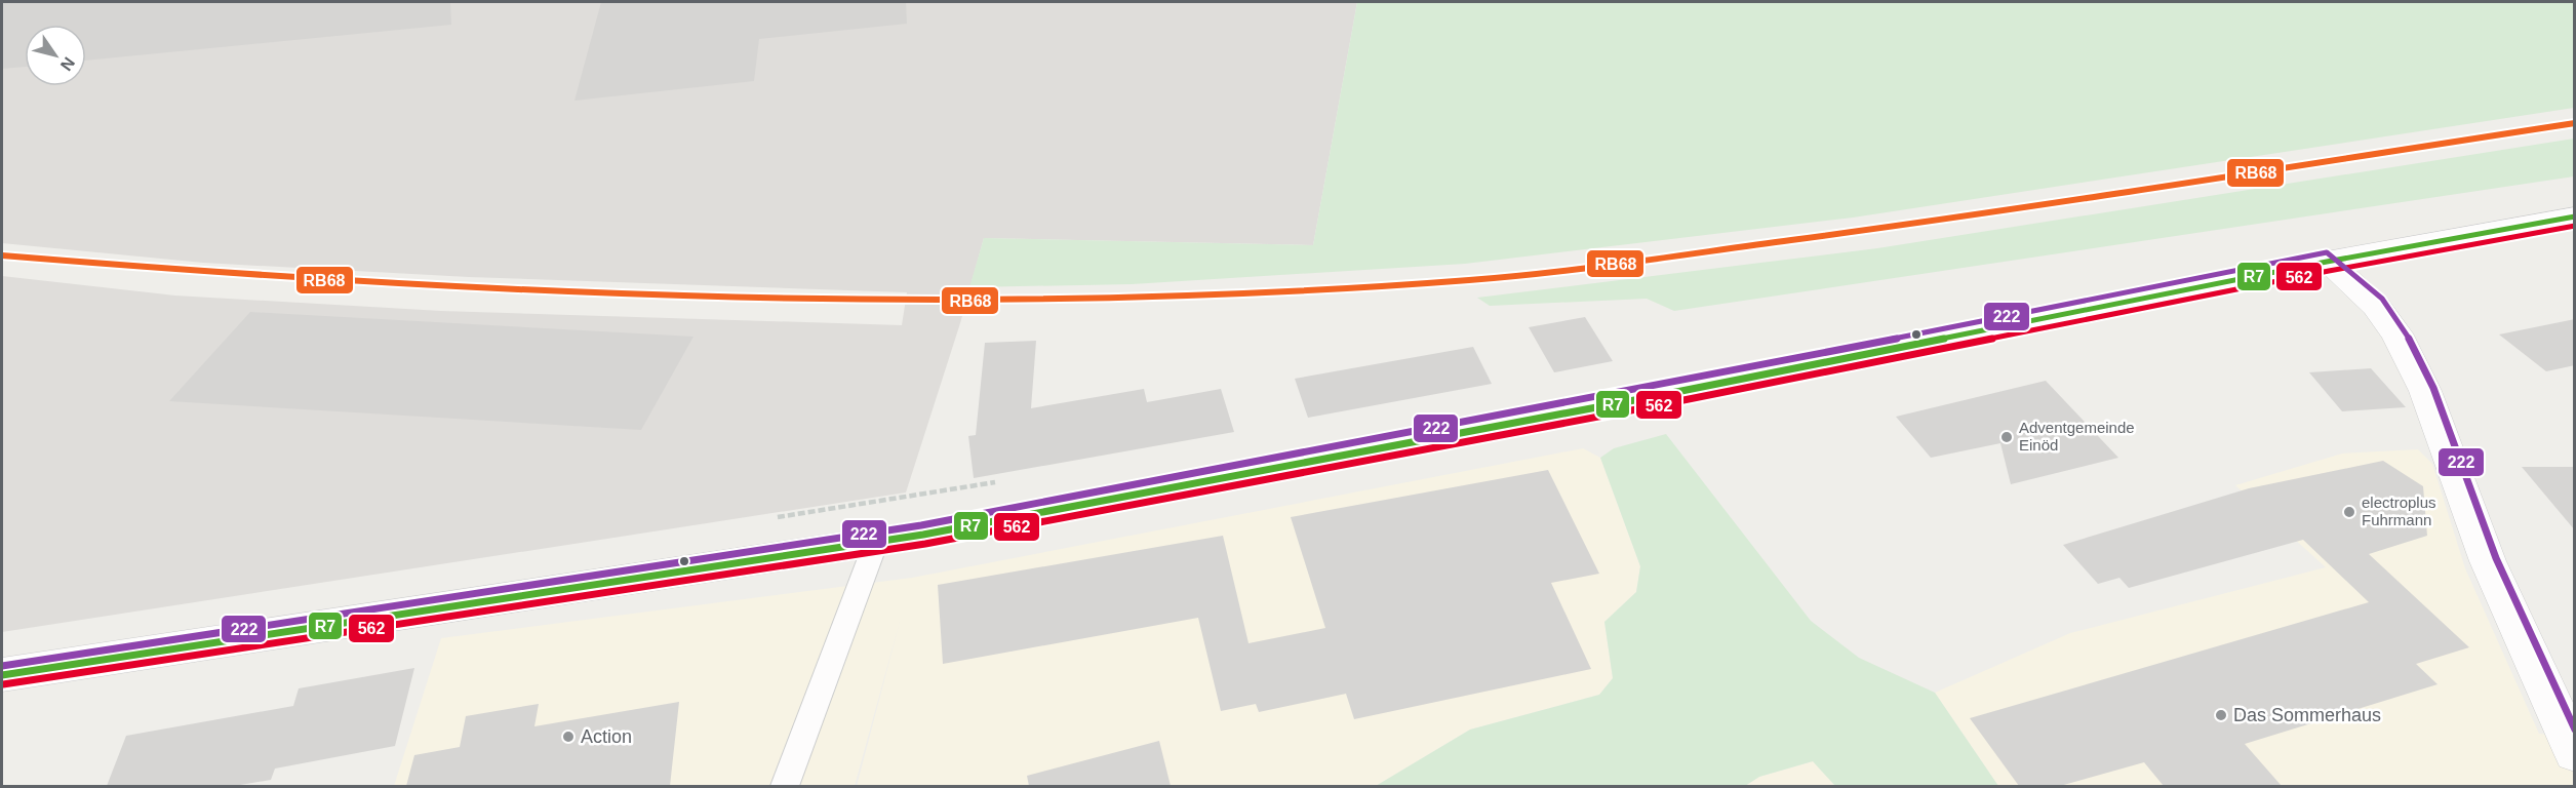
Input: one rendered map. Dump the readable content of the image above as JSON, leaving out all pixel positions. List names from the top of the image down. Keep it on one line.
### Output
{"places":["Adventgemeinde Einöd","electroplus Fuhrmann","Das Sommerhaus","Action"],"lines":["transit line RB68","transit line R7","transit line 562","transit line 222"],"north":"bottom right"}
